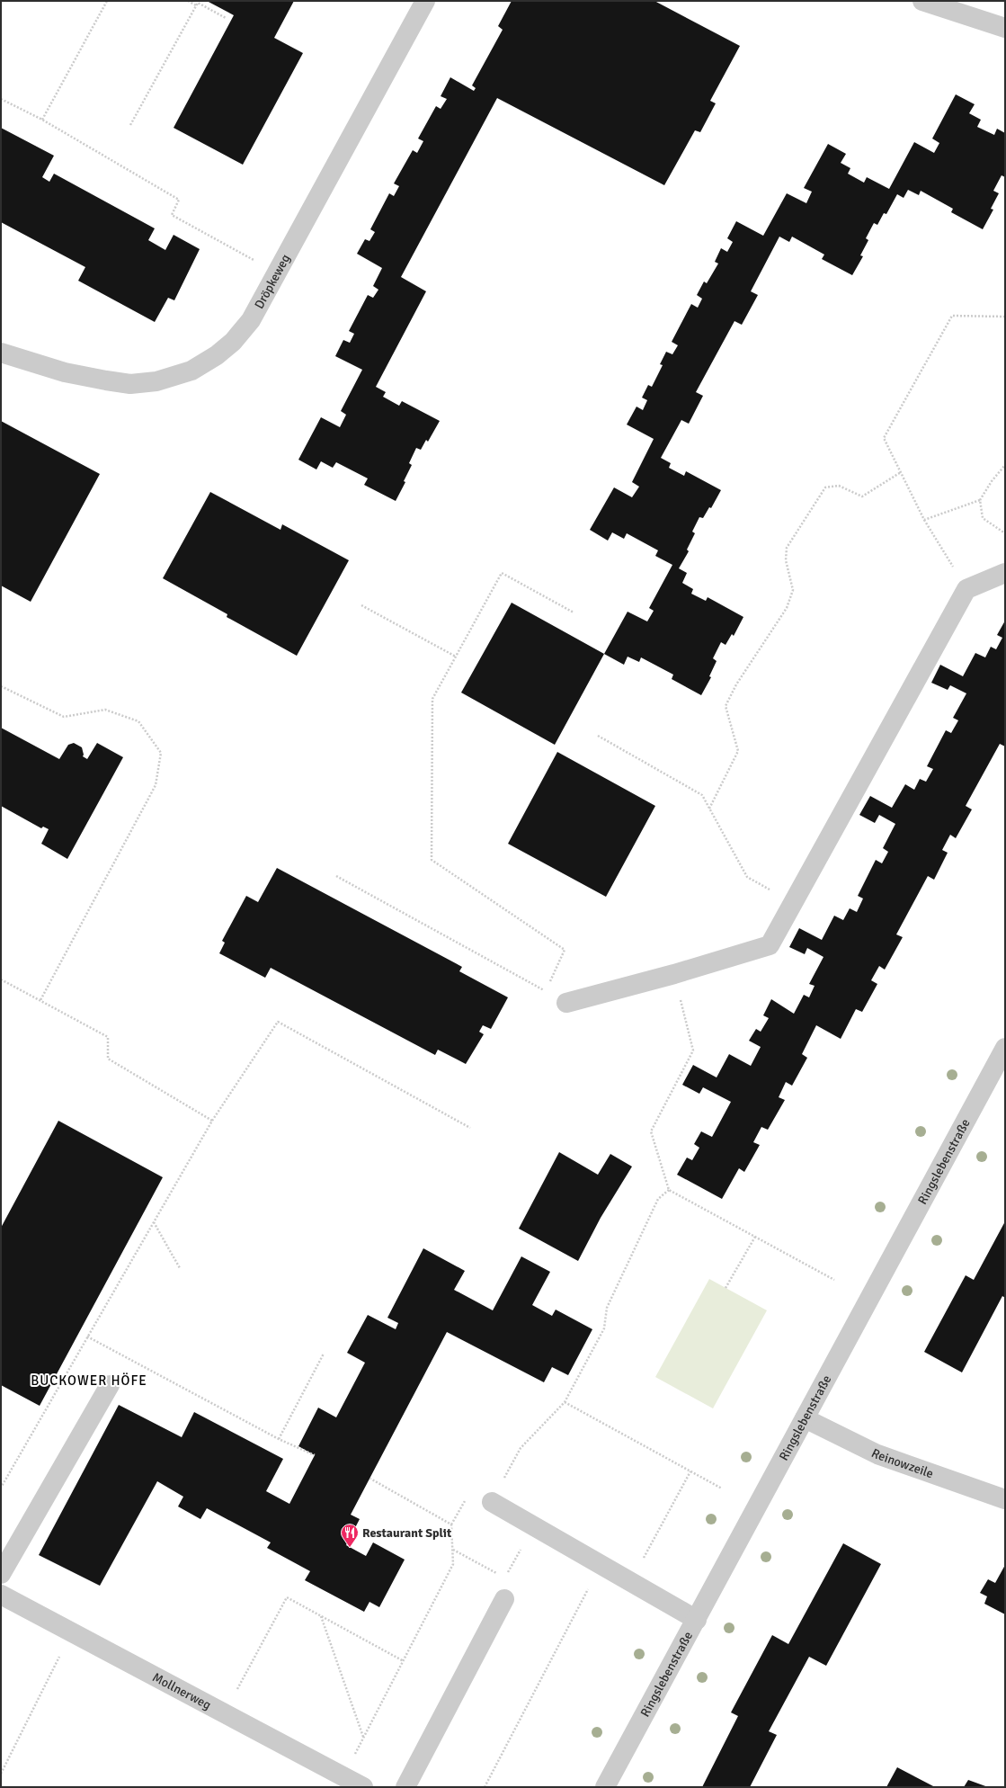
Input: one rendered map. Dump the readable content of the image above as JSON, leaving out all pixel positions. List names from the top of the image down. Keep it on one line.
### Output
{"streets":{"street":["Dröpkeweg","Ringslebenstraße","Reinowzeile","Mollnerweg"]},"crossings":[["Ringslebenstraße","Reinowzeile"]],"districts":["BUCKOWER HÖFE"],"places":{"restaurant":["Restaurant Split"]}}
